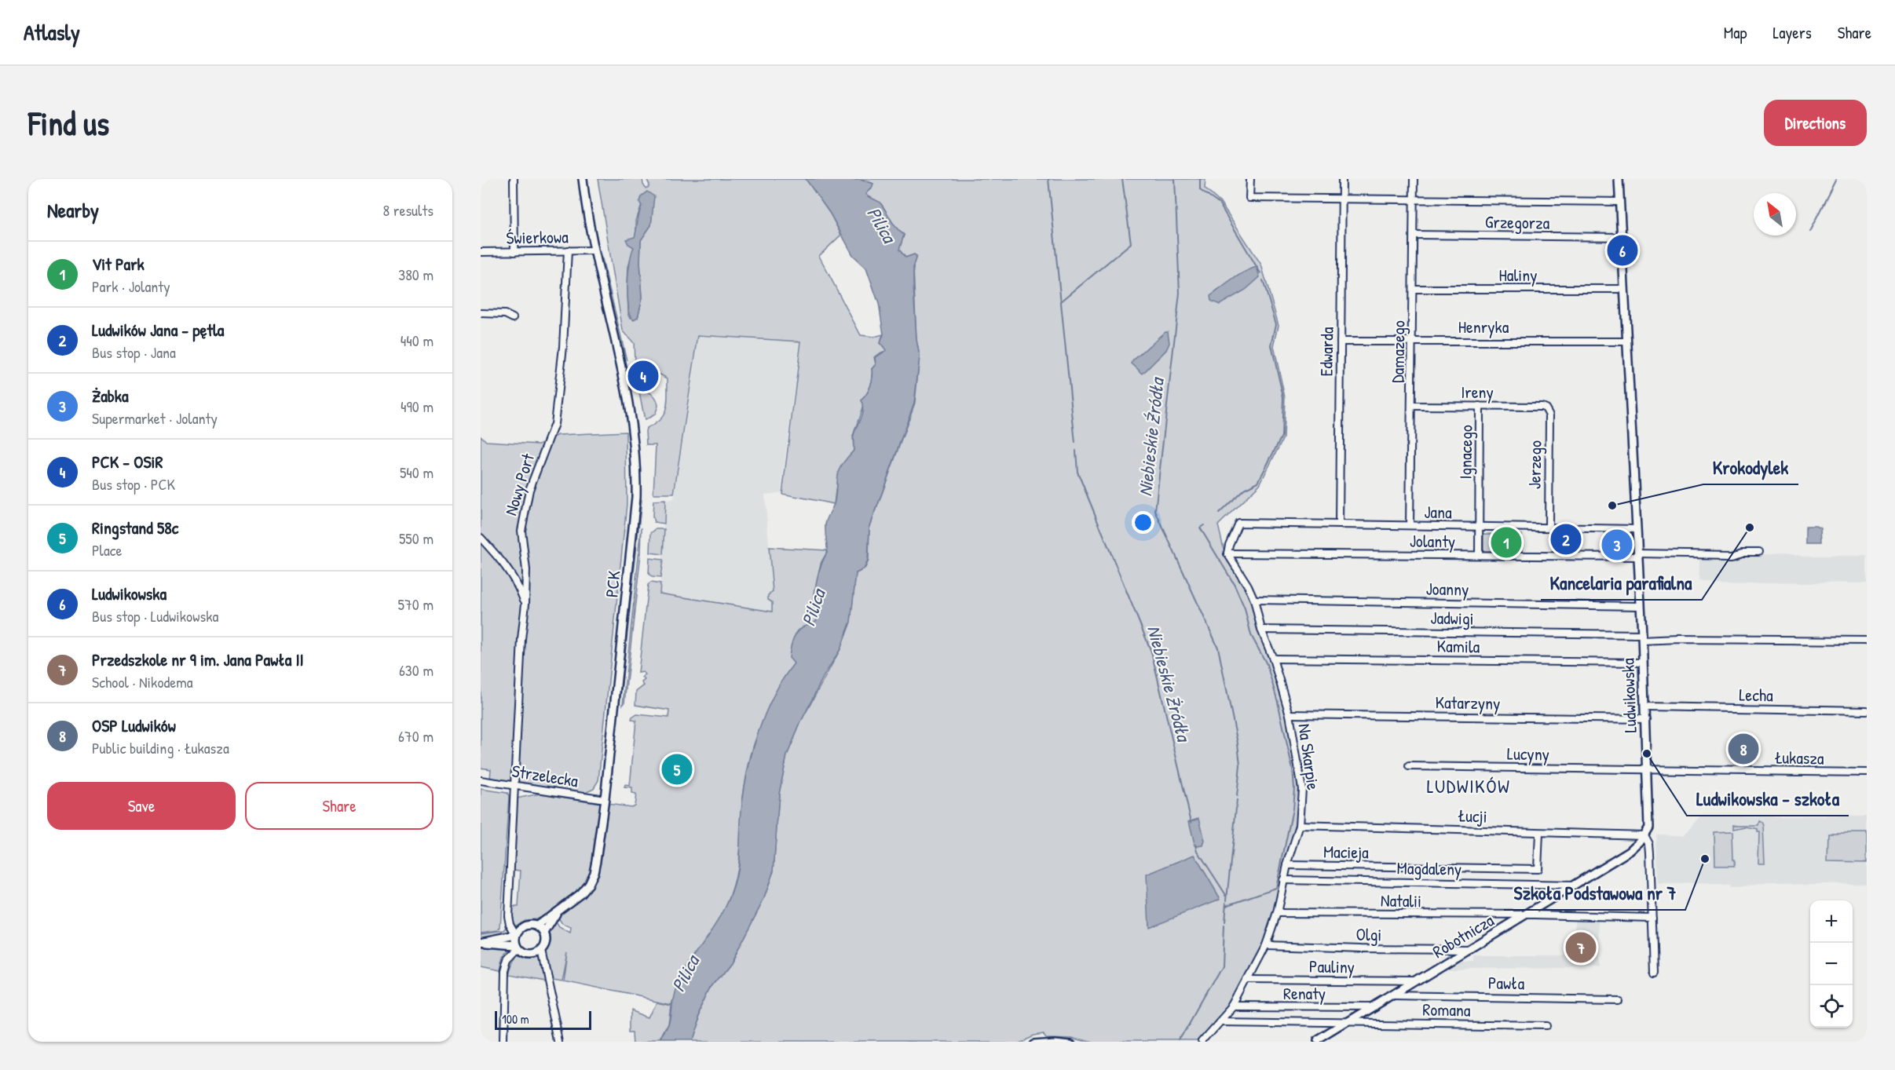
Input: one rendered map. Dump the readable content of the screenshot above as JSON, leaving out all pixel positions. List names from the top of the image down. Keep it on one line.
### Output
{"streets":{"street":["Grzegorza","Świerkowa","Haliny","Henryka","Edwarda","Damazego","Ireny","Ignacego","Jerzego","Nowy Port","Jana","Jolanty","PCK","Joanny","Jadwigi","Kamila","Lecha","Ludwikowska","Katarzyny","Lucyny","Na Skarpie","Łukasza","Strzelecka","Łucji","Macieja","Magdaleny","Natalii","Olgi","Robotnicza","Pauliny","Pawła","Renaty","Romana"]},"crossings":[["Grzegorza","Damazego"],["Grzegorza","Ludwikowska"],["Świerkowa","Nowy Port"],["Świerkowa","PCK"],["Haliny","Damazego"],["Haliny","Ludwikowska"],["Henryka","Edwarda"],["Henryka","Damazego"],["Henryka","Ludwikowska"],["Edwarda","Jana"],["Damazego","Ireny"],["Damazego","Jana"],["Ireny","Ignacego"],["Ireny","Jerzego"],["Ignacego","Jana"],["Ignacego","Jolanty"],["Jerzego","Jana"],["Nowy Port","PCK"],["Nowy Port","Strzelecka"],["Jana","Jolanty"],["Jana","Ludwikowska"],["Jana","Na Skarpie"],["Jolanty","Ludwikowska"],["Jolanty","Na Skarpie"],["PCK","Strzelecka"],["Joanny","Ludwikowska"],["Joanny","Na Skarpie"],["Jadwigi","Ludwikowska"],["Jadwigi","Na Skarpie"],["Kamila","Ludwikowska"],["Kamila","Na Skarpie"],["Lecha","Ludwikowska"],["Ludwikowska","Katarzyny"],["Ludwikowska","Lucyny"],["Ludwikowska","Łukasza"],["Ludwikowska","Łucji"],["Ludwikowska","Natalii"],["Ludwikowska","Robotnicza"],["Katarzyny","Na Skarpie"],["Lucyny","Łukasza"],["Na Skarpie","Łucji"],["Na Skarpie","Macieja"],["Na Skarpie","Magdaleny"],["Na Skarpie","Natalii"],["Na Skarpie","Olgi"],["Na Skarpie","Pauliny"],["Na Skarpie","Renaty"],["Na Skarpie","Romana"],["Łucji","Macieja"],["Łucji","Robotnicza"],["Magdaleny","Robotnicza"],["Natalii","Robotnicza"],["Olgi","Robotnicza"],["Robotnicza","Pauliny"],["Robotnicza","Pawła"],["Robotnicza","Renaty"],["Robotnicza","Romana"]],"districts":["LUDWIKÓW"],"water":["Pilica","Niebieskie Źródła","Niebieskie Żródła"],"places":["Krokodylek","Kancelaria parafialna","Ludwikowska - szkoła","Szkoła Podstawowa nr 7"],"scale_bar":"100 m","north":"top left","page":{"header":"Atlasly","nav":["Map","Layers","Share"],"buttons":["Directions",["Save","Share"]],"title":"Find us","heading":["Nearby","8 results"],"pins":["6","4","2","1","3","8","5","7"],"list":[{"mark":"1","name":"Vit Park","note":"Park · Jolanty","value":"380 m"},{"mark":"2","name":"Ludwików Jana - pętla","note":"Bus stop · Jana","value":"440 m"},{"mark":"3","name":"Żabka","note":"Supermarket · Jolanty","value":"490 m"},{"mark":"4","name":"PCK - OSiR","note":"Bus stop · PCK","value":"540 m"},{"mark":"5","name":"Ringstand 58c","note":"Place","value":"550 m"},{"mark":"6","name":"Ludwikowska","note":"Bus stop · Ludwikowska","value":"570 m"},{"mark":"7","name":"Przedszkole nr 9 im. Jana Pawła II","note":"School · Nikodema","value":"630 m"},{"mark":"8","name":"OSP Ludwików","note":"Public building · Łukasza","value":"670 m"}],"map_buttons":["+","−"],"scale":"100 m"}}
